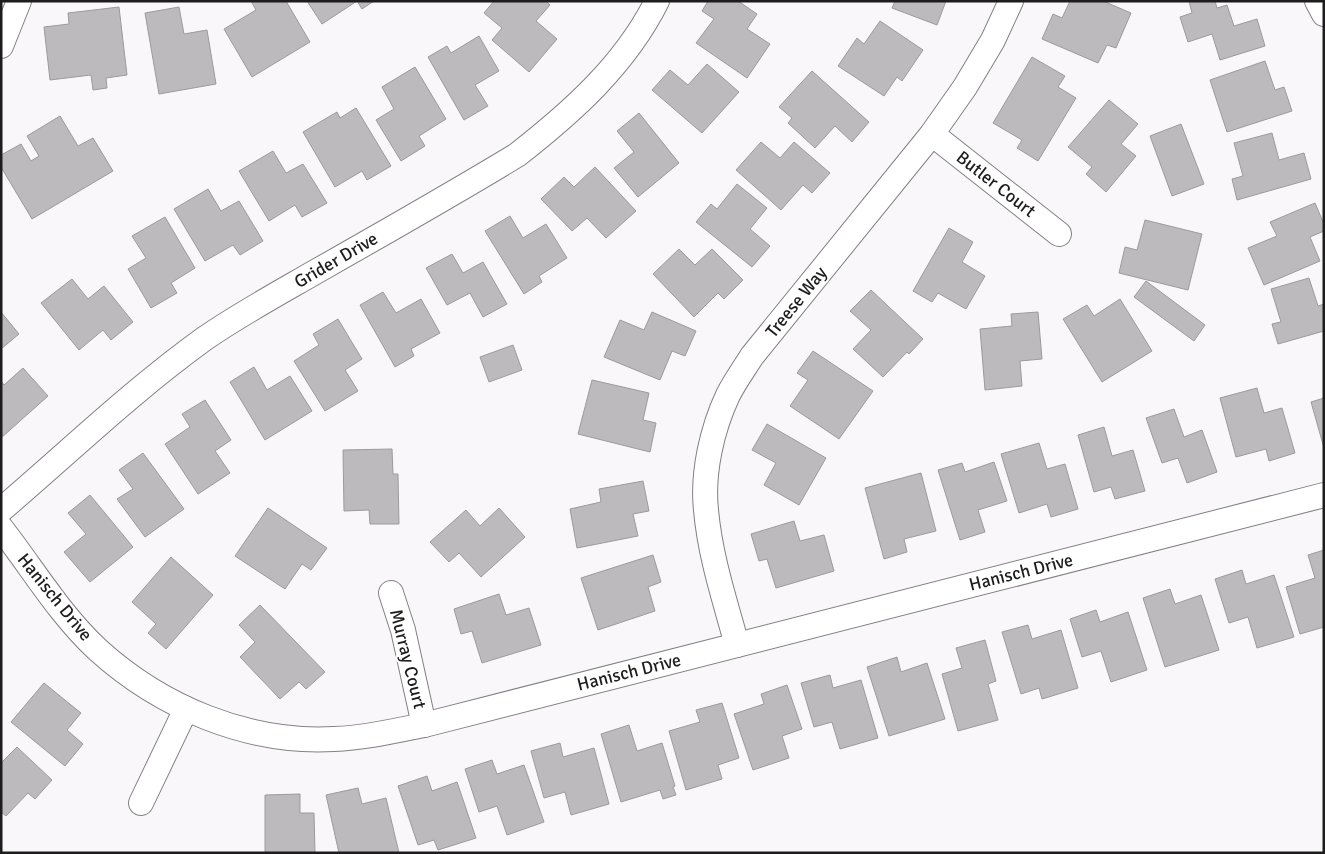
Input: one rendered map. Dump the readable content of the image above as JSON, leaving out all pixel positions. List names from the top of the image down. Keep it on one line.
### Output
{"streets":{"street":["Butler Court","Grider Drive","Treese Way","Hanisch Drive","Murray Court"]},"crossings":[["Butler Court","Treese Way"],["Treese Way","Hanisch Drive"],["Hanisch Drive","Murray Court"]]}
